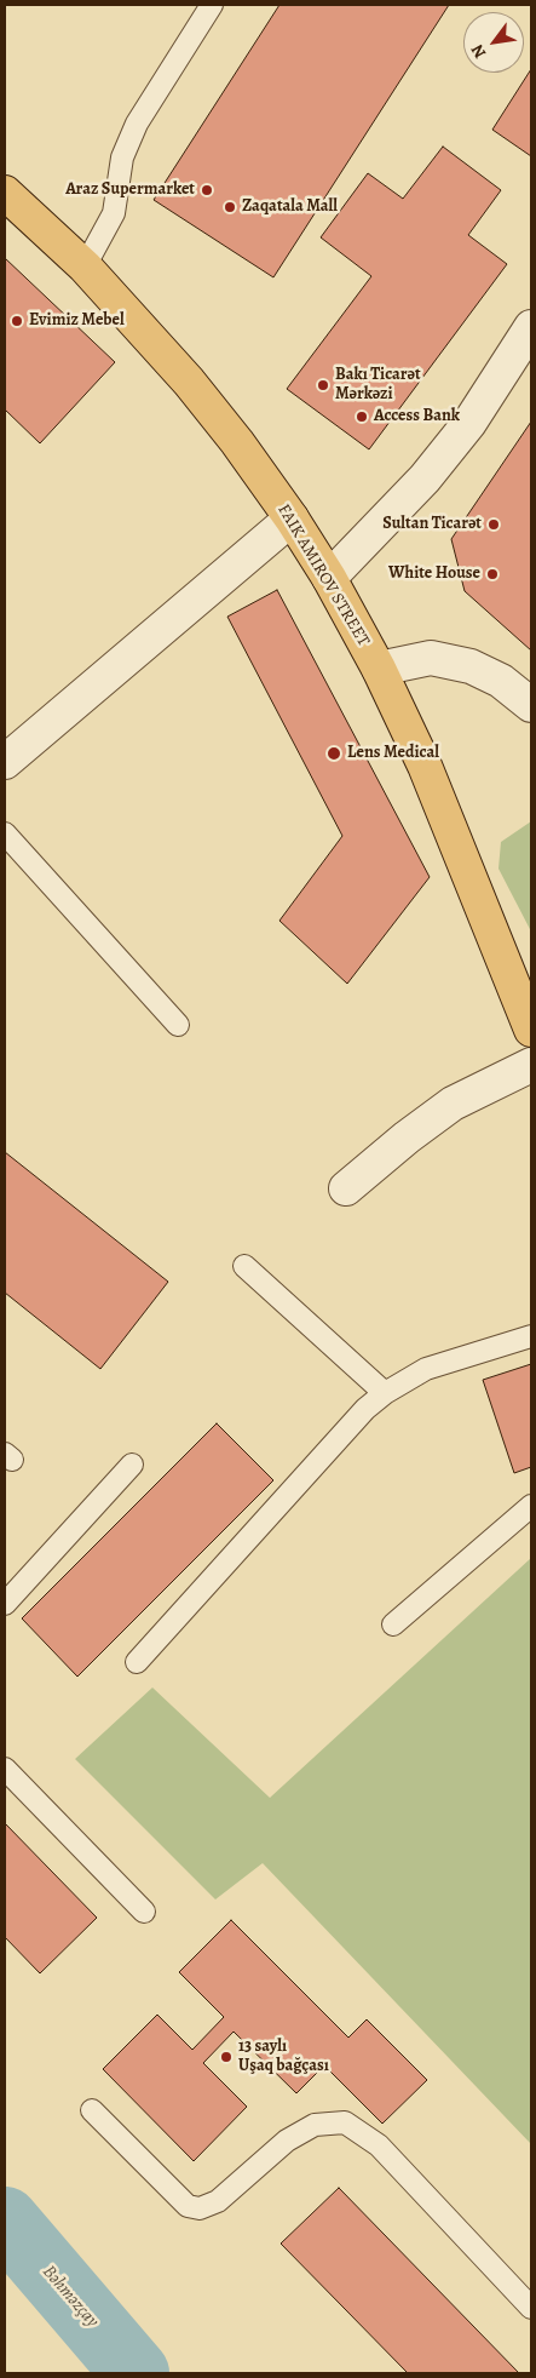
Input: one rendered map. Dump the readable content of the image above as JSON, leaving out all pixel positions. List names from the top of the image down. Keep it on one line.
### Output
{"streets":{"highway":["FAIK AMIROV STREET"]},"water":["Bəhməzçay"],"places":["Araz Supermarket","Zaqatala Mall","Evimiz Mebel","Bakı Ticarət Mərkəzi","Access Bank","Sultan Ticarət","White House","Lens Medical","13 saylı Uşaq bağçası"],"north":"bottom left"}
